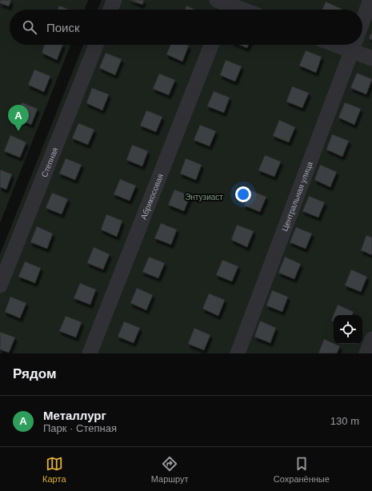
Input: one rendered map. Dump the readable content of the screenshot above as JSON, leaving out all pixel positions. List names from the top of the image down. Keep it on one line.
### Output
{"streets":{"street":["Степная","Абрикосовая","Центральная улица"]},"parks":["Энтузиаст"],"page":{"search":"Поиск","pins":"A","heading":"Рядом","list":[{"mark":"A","name":"Металлург","note":"Парк · Степная","value":"130 m"}],"nav":["Карта","Маршрут","Сохранённые"]}}
